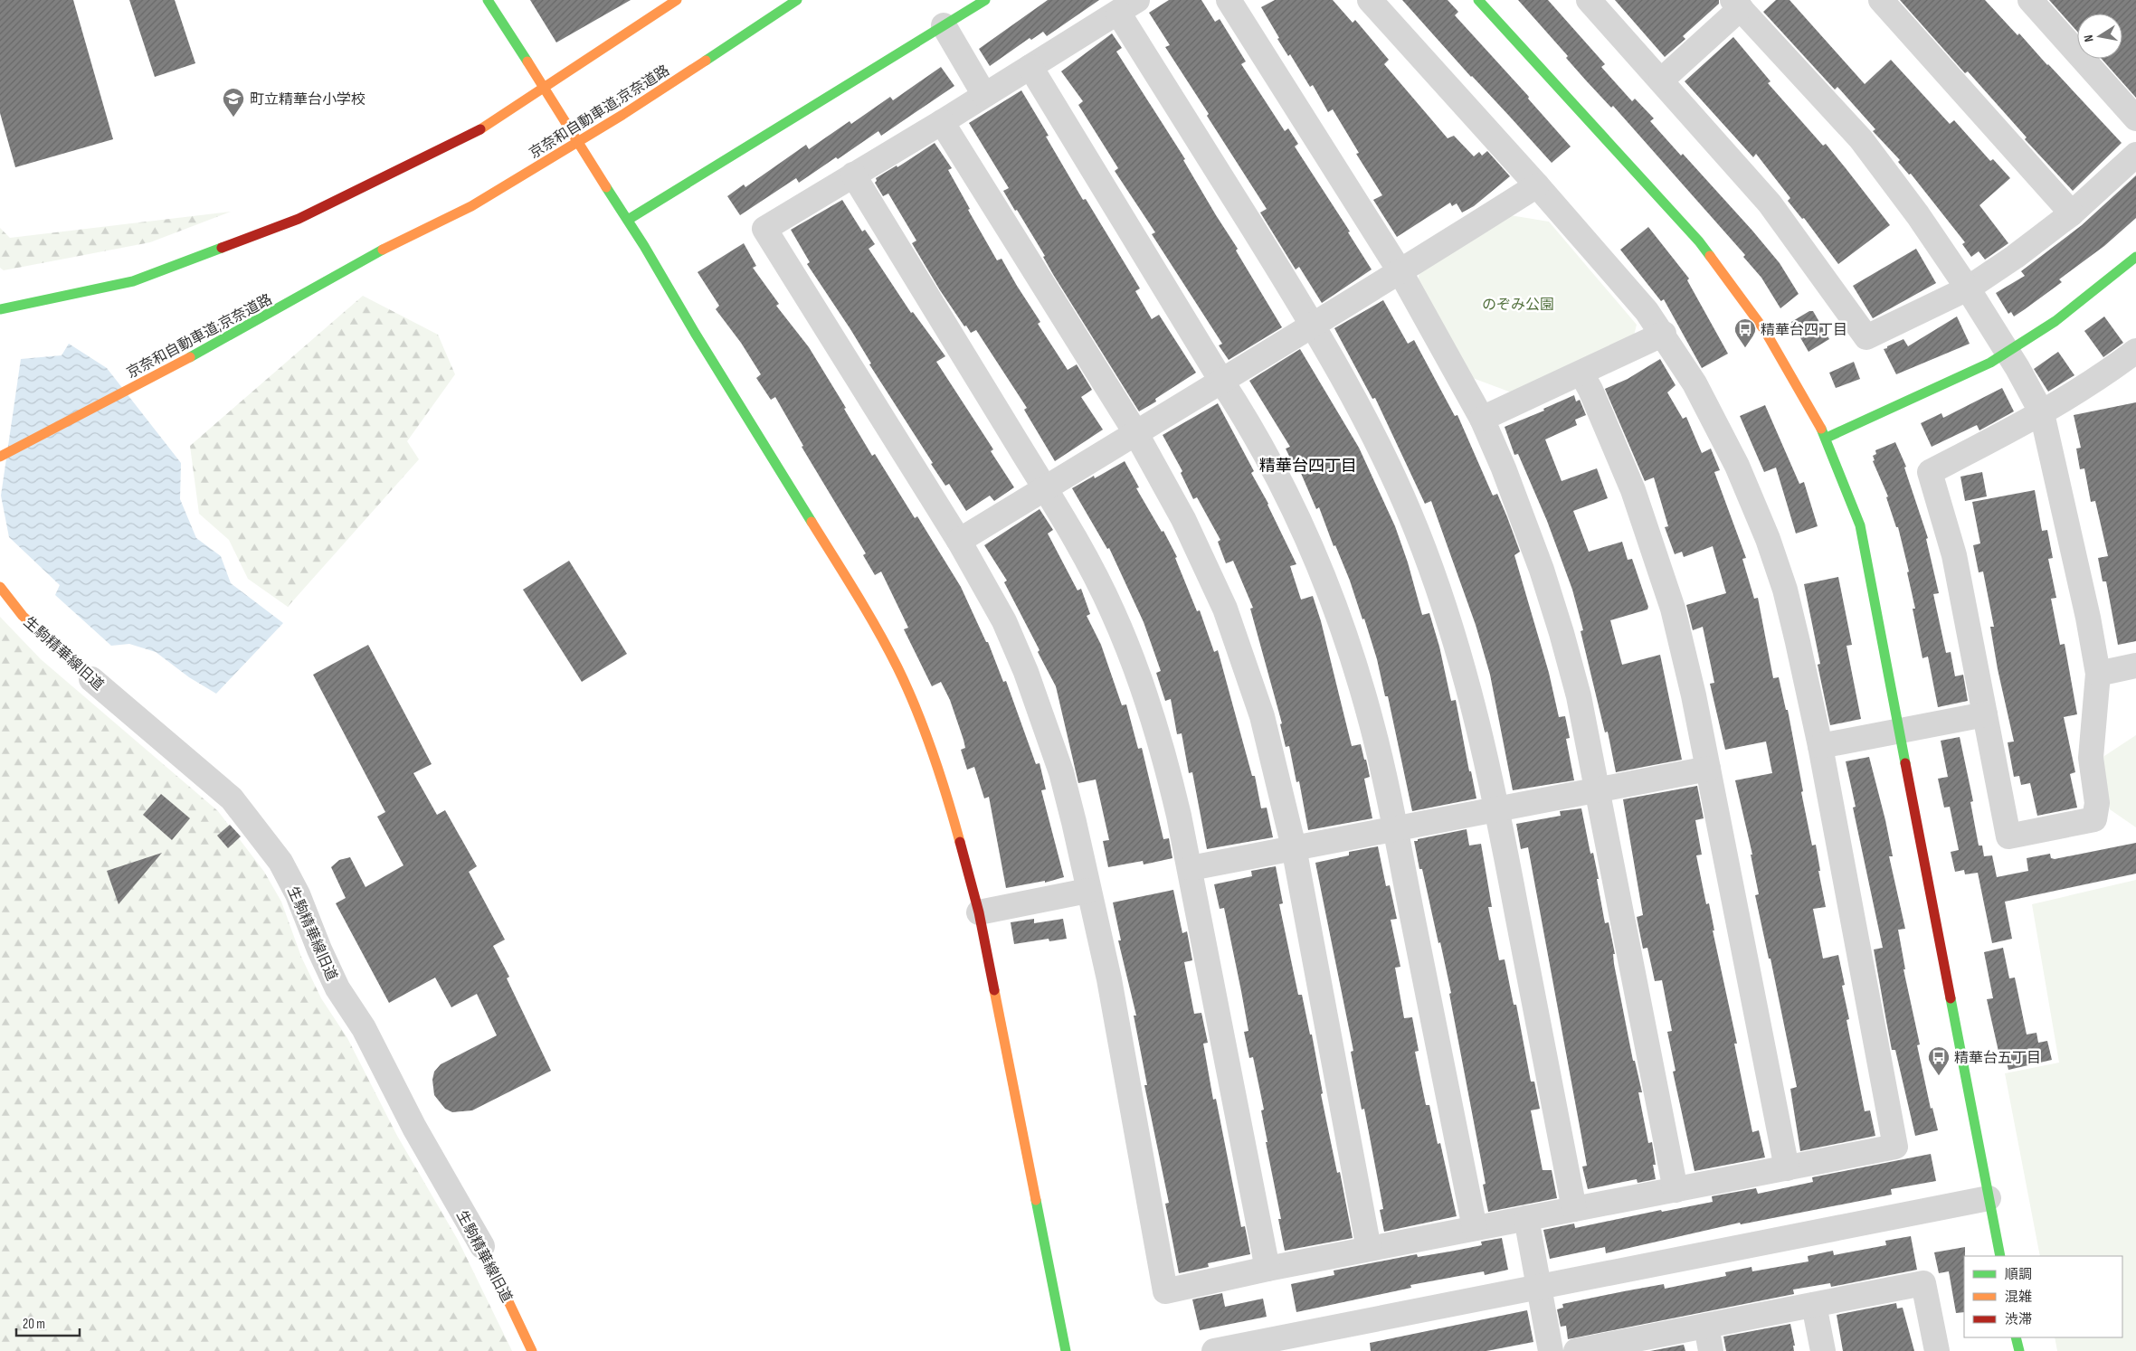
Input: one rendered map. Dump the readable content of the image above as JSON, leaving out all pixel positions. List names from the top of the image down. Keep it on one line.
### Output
{"streets":{"main road":["京奈和自動車道;京奈道路","生駒精華線旧道"]},"districts":["精華台四丁目"],"parks":["のぞみ公園"],"places":{"school or university":["町立精華台小学校"],"bus stop":["精華台四丁目","精華台五丁目"]},"legend":["順調","混雑","渋滞"],"scale_bar":"20 m","north":"left"}
